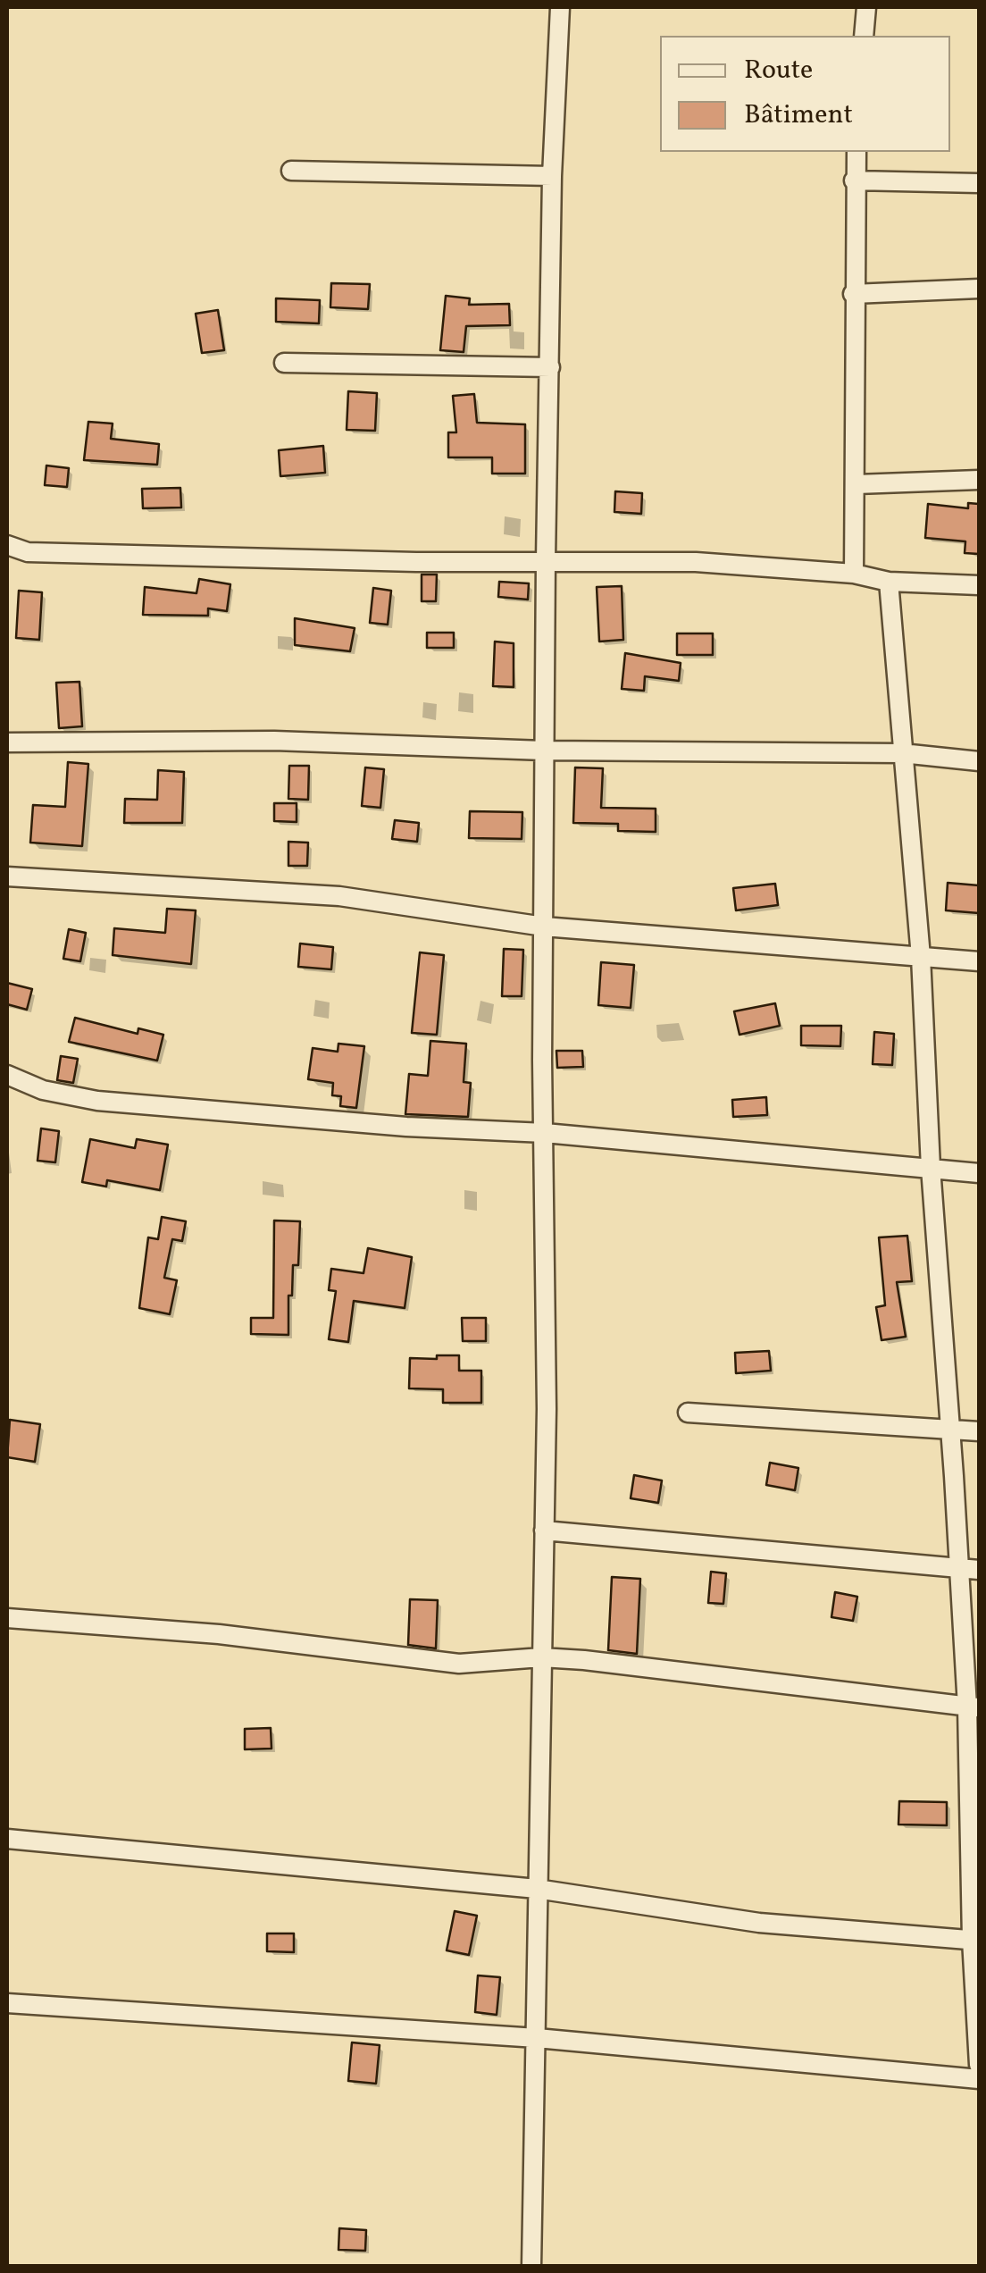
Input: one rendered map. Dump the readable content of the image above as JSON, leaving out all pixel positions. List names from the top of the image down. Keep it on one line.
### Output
{"legend":["Route","Bâtiment"]}
